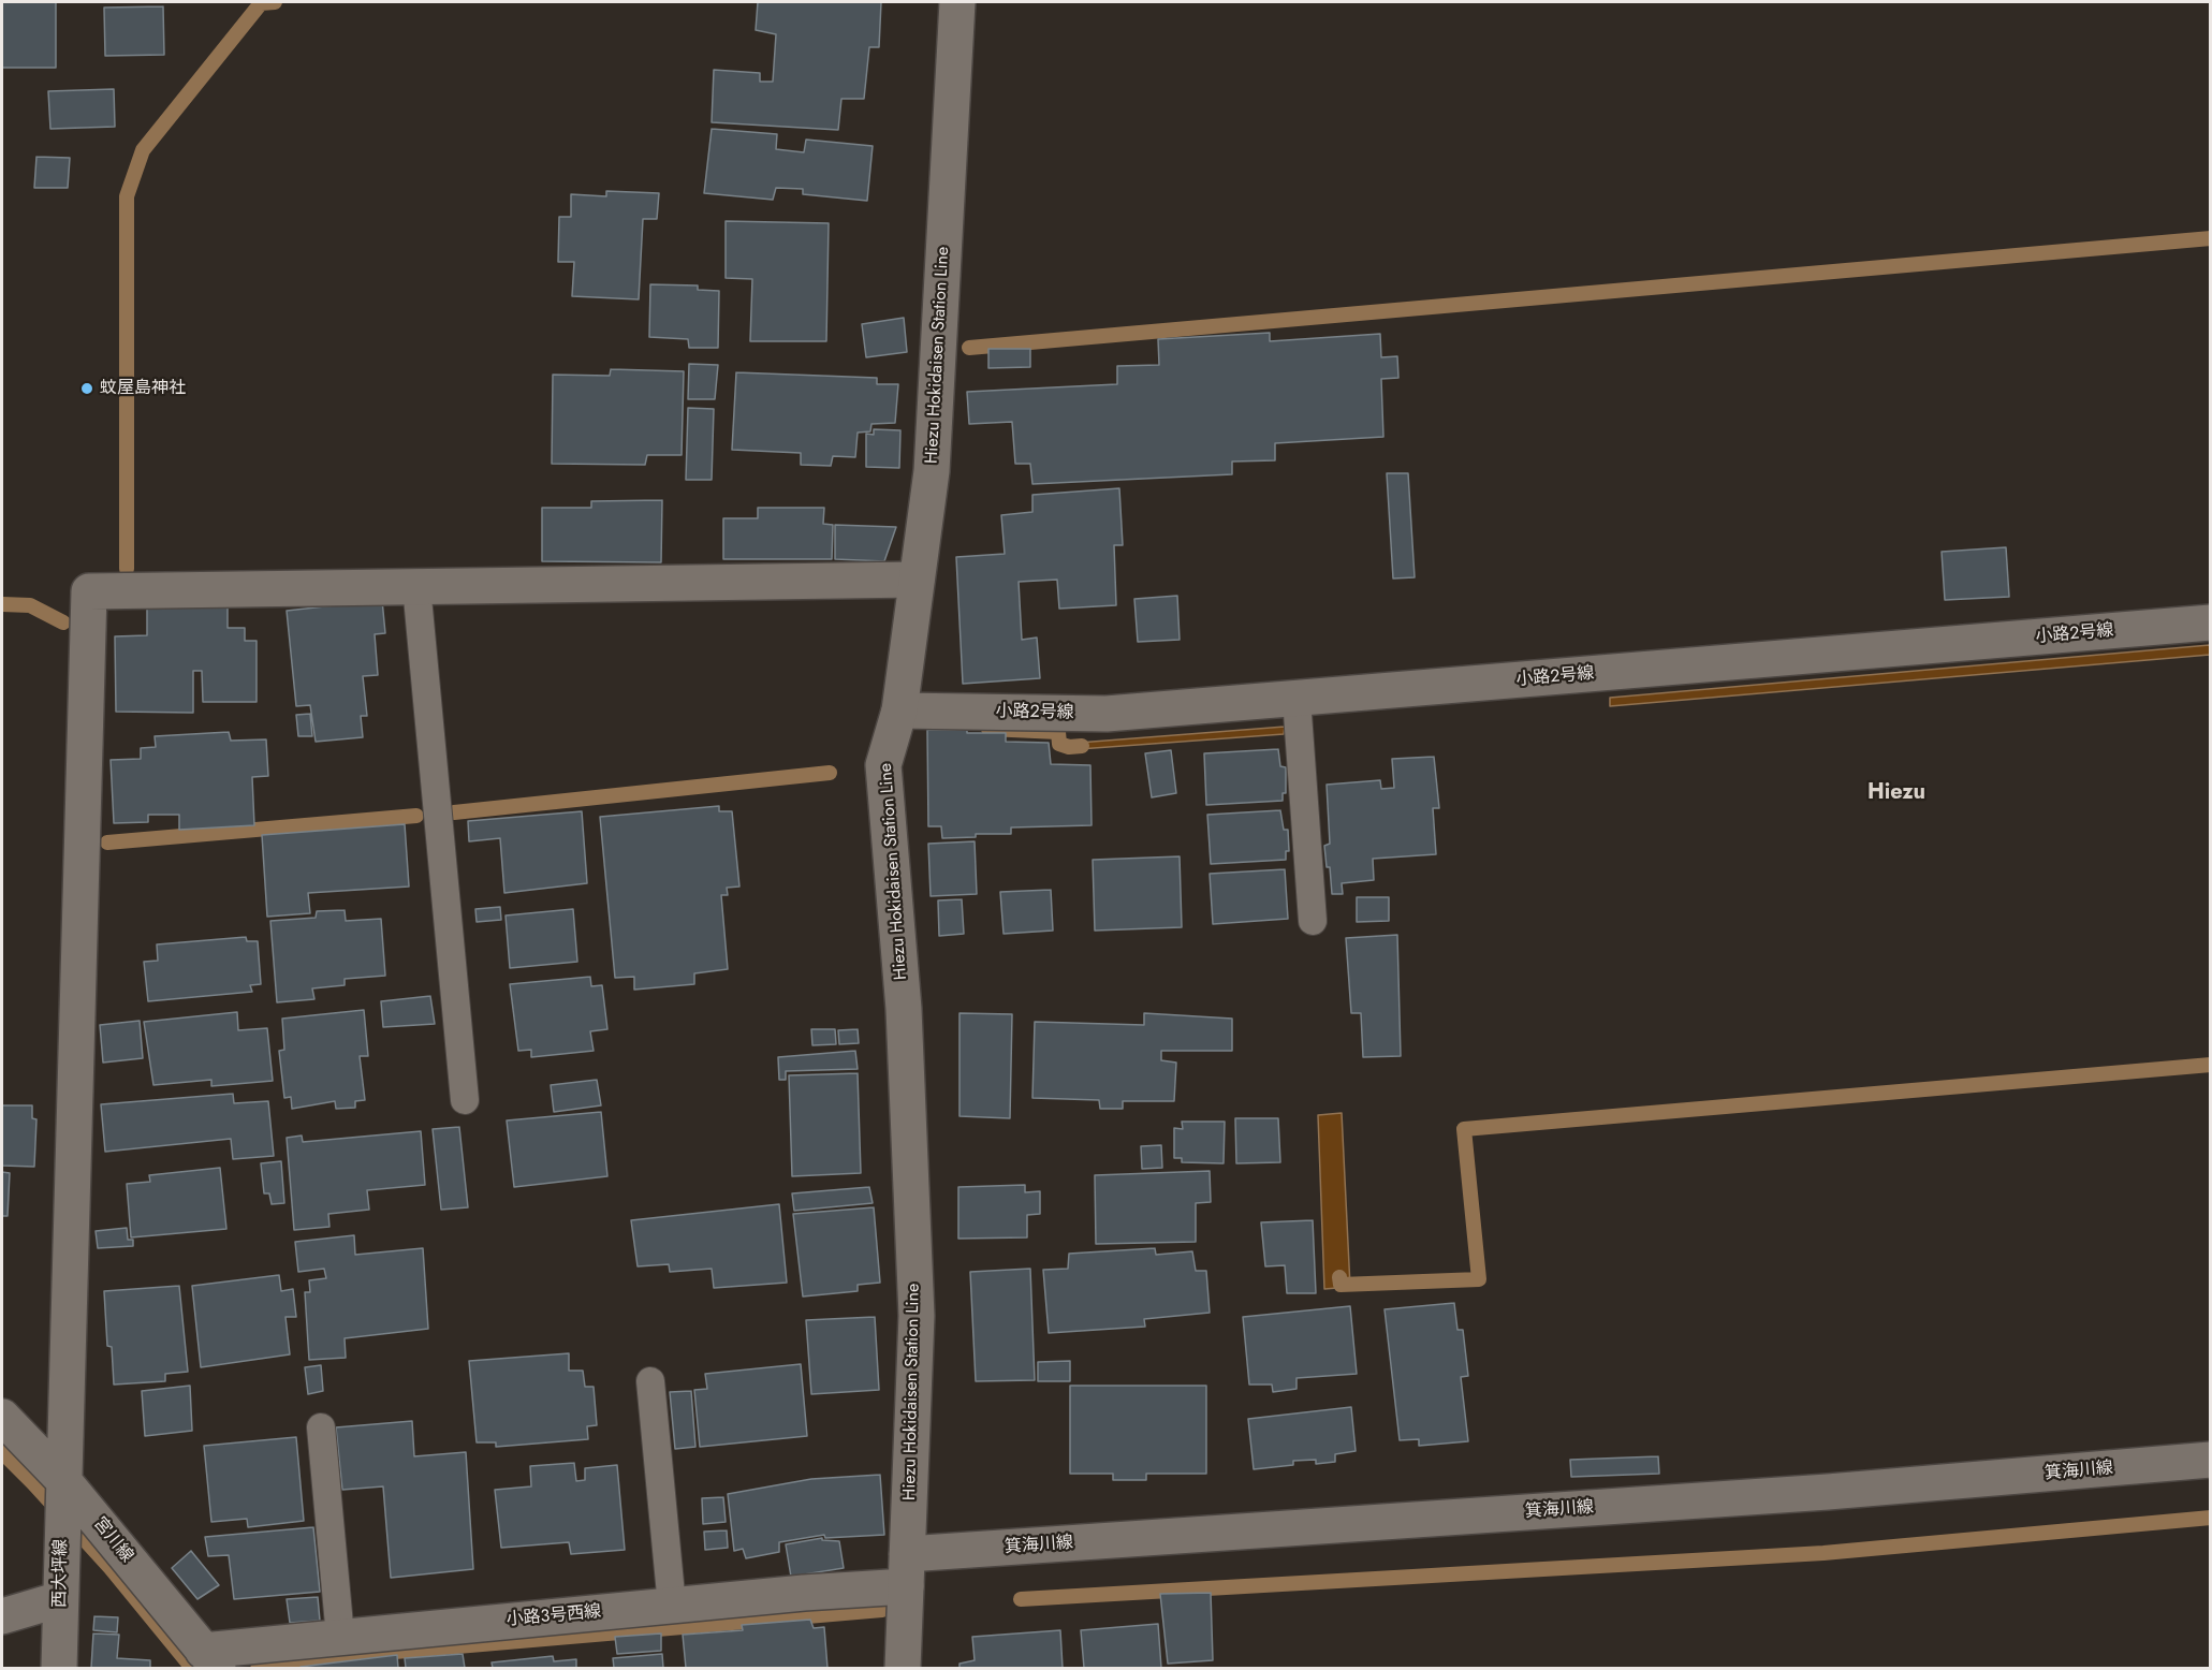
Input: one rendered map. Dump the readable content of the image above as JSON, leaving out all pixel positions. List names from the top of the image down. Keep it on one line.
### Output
{"streets":{"street":["Hiezu Hokidaisen Station Line","小路2号線","箕海川線","宮川線","西大坪線","小路3号西線"]},"crossings":[["Hiezu Hokidaisen Station Line","小路2号線"],["Hiezu Hokidaisen Station Line","箕海川線"],["Hiezu Hokidaisen Station Line","小路3号西線"],["箕海川線","小路3号西線"],["宮川線","西大坪線"],["宮川線","小路3号西線"]],"districts":["Hiezu"],"places":["蚊屋島神社"]}
